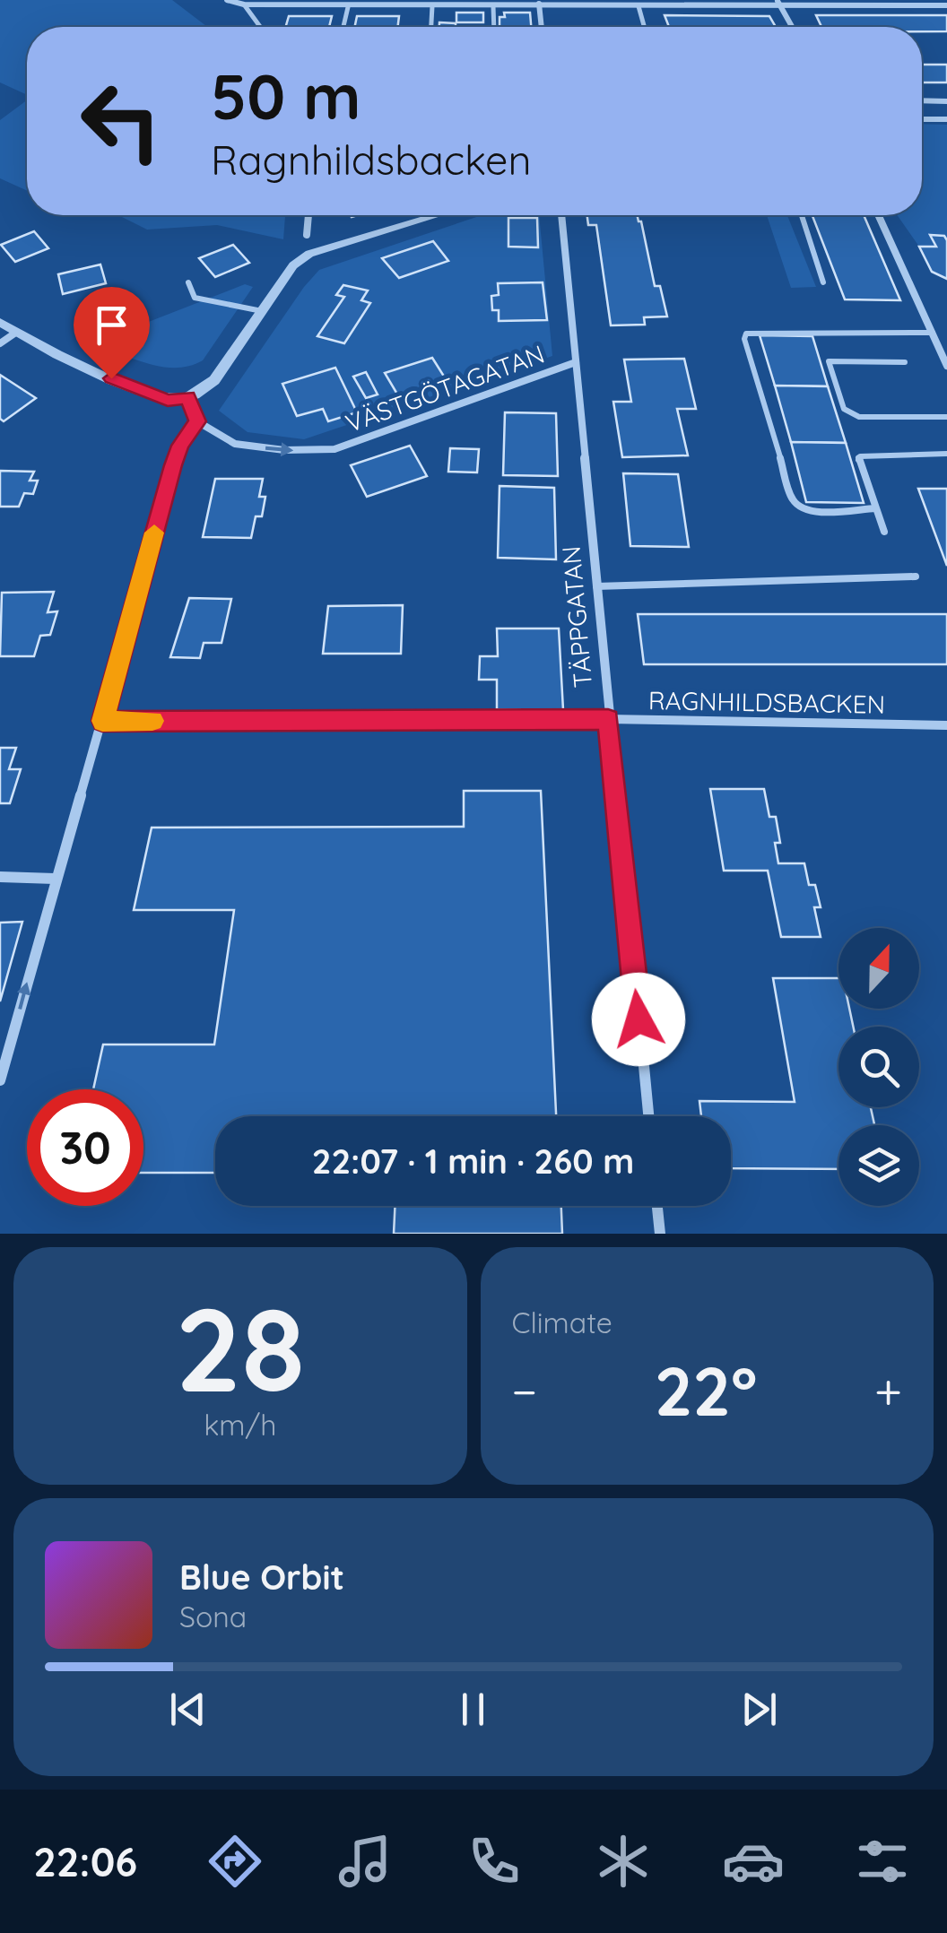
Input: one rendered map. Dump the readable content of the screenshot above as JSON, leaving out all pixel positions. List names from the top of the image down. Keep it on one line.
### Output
{"streets":{"street":["VÄSTGÖTAGATAN","TÄPPGATAN","RAGNHILDSBACKEN"]},"crossings":[["VÄSTGÖTAGATAN","TÄPPGATAN"],["TÄPPGATAN","RAGNHILDSBACKEN"]],"one_way":["VÄSTGÖTAGATAN"],"north":"top","page":{"turn":["50 m","Ragnhildsbacken"],"limit":"30","trip":"22:07 · 1 min · 260 m","tile":[["28","km/h"],"Climate"],"heat":["−","22°","+"],"song":["Blue Orbit","Sona"],"tabs":"22:06"}}
